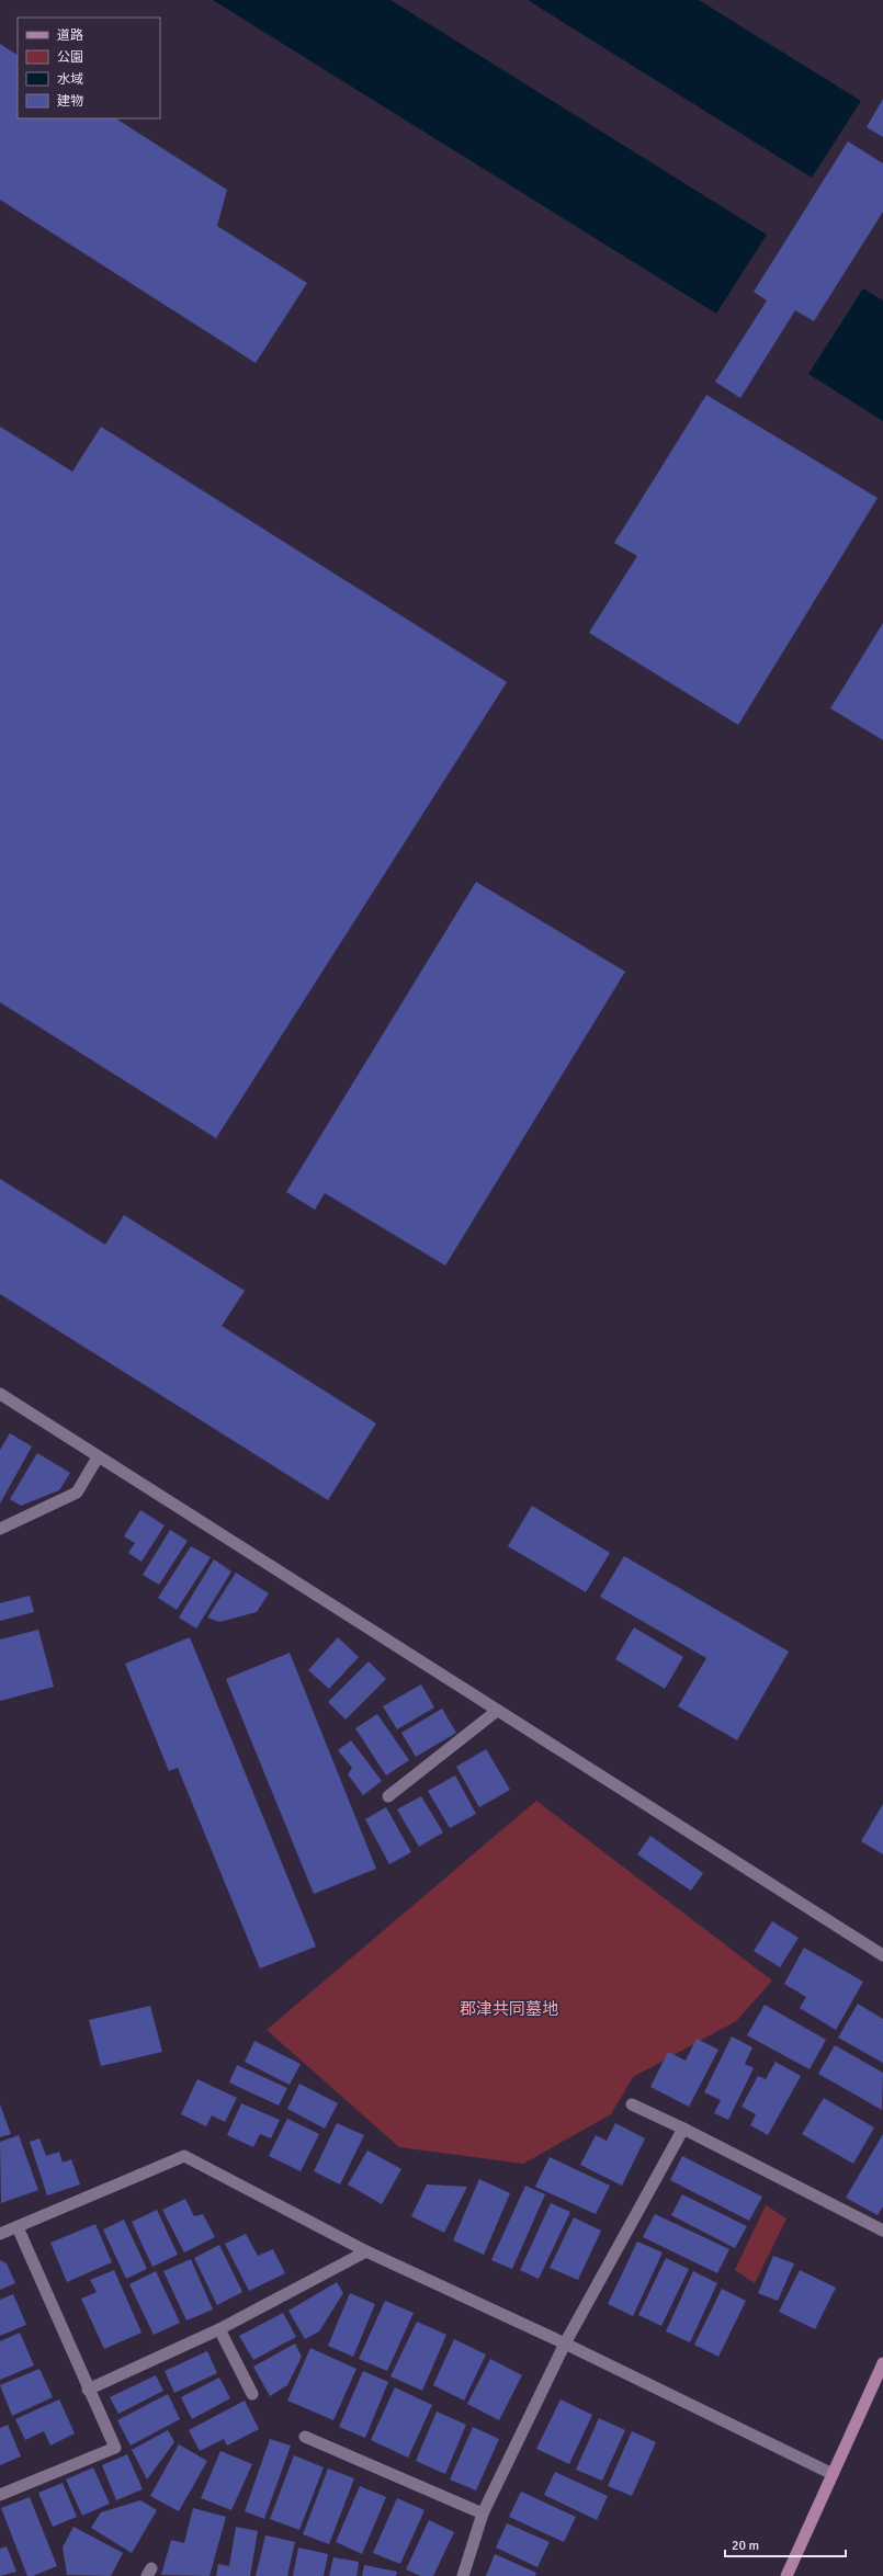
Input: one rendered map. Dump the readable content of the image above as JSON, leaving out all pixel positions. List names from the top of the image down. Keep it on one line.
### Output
{"parks":["郡津共同墓地"],"legend":["道路","公園","水域","建物"],"scale_bar":"20 m"}
